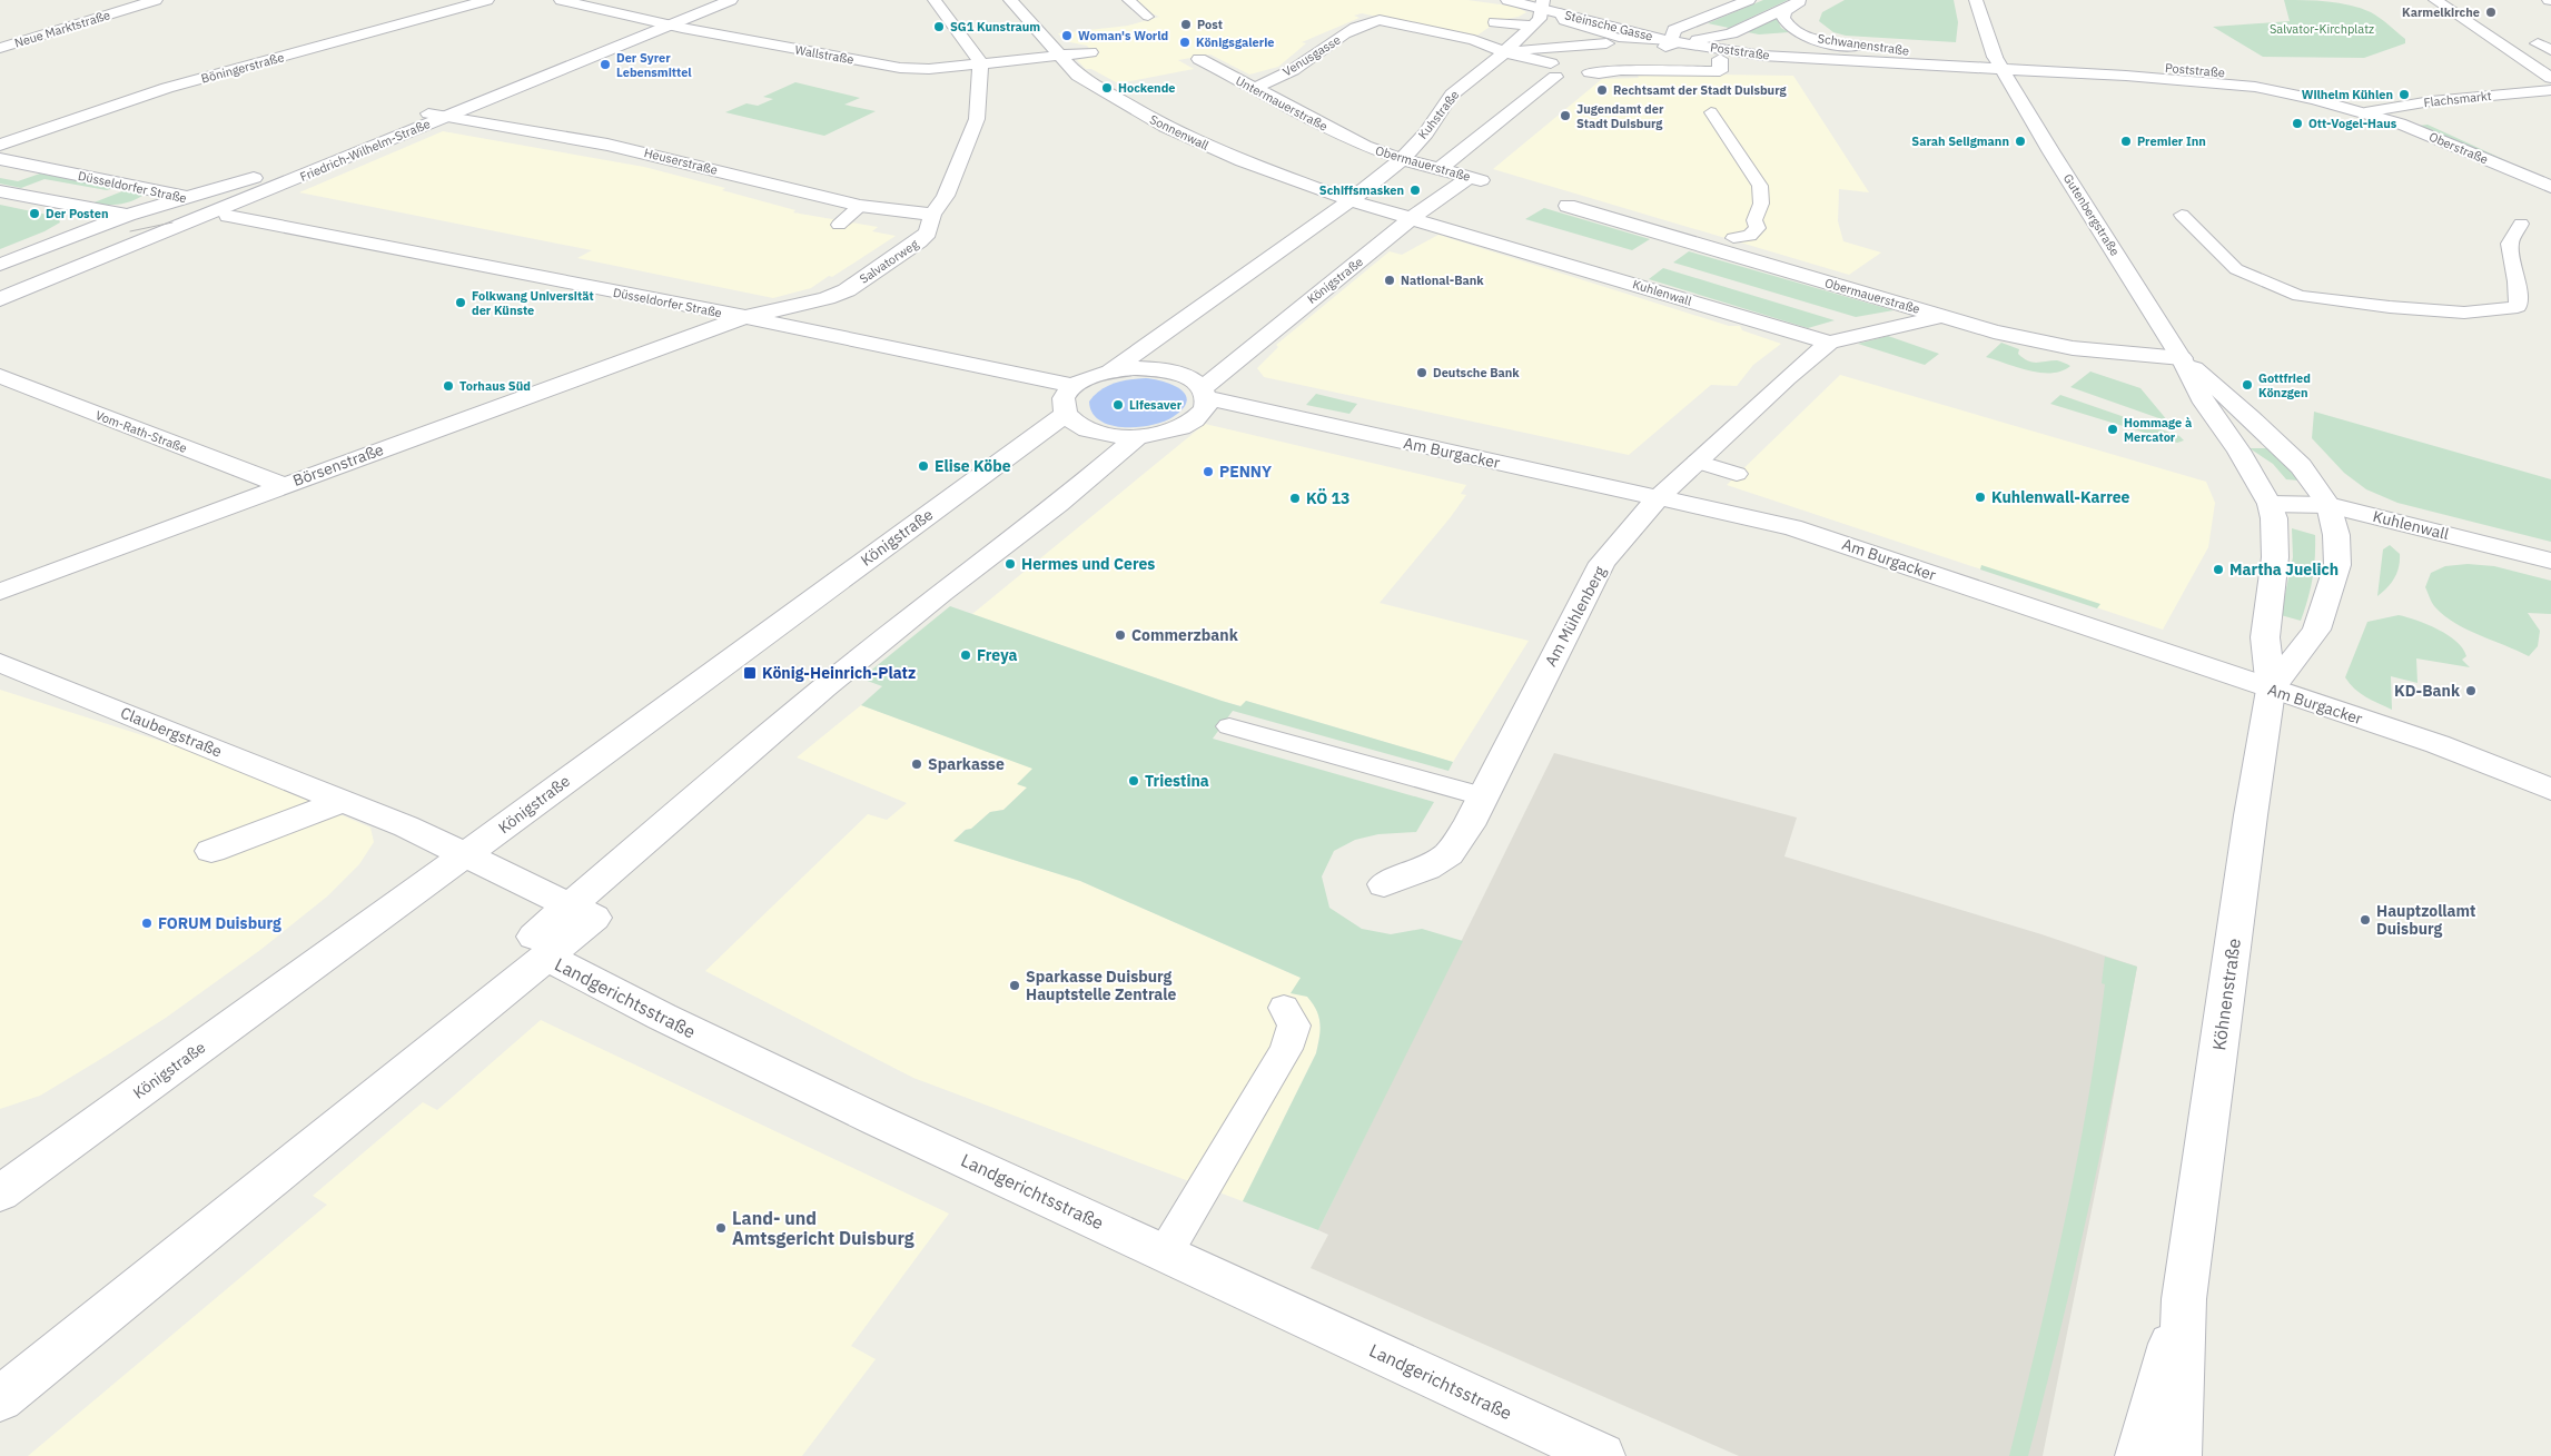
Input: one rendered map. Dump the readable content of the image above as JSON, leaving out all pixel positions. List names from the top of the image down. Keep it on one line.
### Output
{"streets":{"street":["Steinsche Gasse","Neue Marktstraße","Schwanenstraße","Poststraße","Wallstraße","Venusgasse","Böningerstraße","Flachsmarkt","Untermauerstraße","Kuhstraße","Sonnenwall","Oberstraße","Friedrich-Wilhelm-Straße","Heuserstraße","Obermauerstraße","Düsseldorfer Straße","Gutenbergstraße","Salvatorweg","Königstraße","Kuhlenwall","Vom-Rath-Straße","Am Burgacker","Börsenstraße","Am Mühlenberg","Claubergstraße","Köhnenstraße","Landgerichtsstraße"]},"crossings":[["Steinsche Gasse","Poststraße"],["Steinsche Gasse","Kuhstraße"],["Schwanenstraße","Poststraße"],["Poststraße","Flachsmarkt"],["Poststraße","Oberstraße"],["Poststraße","Gutenbergstraße"],["Wallstraße","Sonnenwall"],["Wallstraße","Friedrich-Wilhelm-Straße"],["Wallstraße","Salvatorweg"],["Venusgasse","Untermauerstraße"],["Venusgasse","Kuhstraße"],["Flachsmarkt","Oberstraße"],["Untermauerstraße","Obermauerstraße"],["Kuhstraße","Sonnenwall"],["Kuhstraße","Obermauerstraße"],["Kuhstraße","Königstraße"],["Sonnenwall","Königstraße"],["Sonnenwall","Kuhlenwall"],["Friedrich-Wilhelm-Straße","Heuserstraße"],["Friedrich-Wilhelm-Straße","Düsseldorfer Straße"],["Heuserstraße","Salvatorweg"],["Obermauerstraße","Gutenbergstraße"],["Obermauerstraße","Königstraße"],["Obermauerstraße","Kuhlenwall"],["Düsseldorfer Straße","Salvatorweg"],["Düsseldorfer Straße","Königstraße"],["Gutenbergstraße","Kuhlenwall"],["Gutenbergstraße","Köhnenstraße"],["Salvatorweg","Börsenstraße"],["Königstraße","Kuhlenwall"],["Königstraße","Am Burgacker"],["Königstraße","Claubergstraße"],["Königstraße","Landgerichtsstraße"],["Kuhlenwall","Am Mühlenberg"],["Kuhlenwall","Köhnenstraße"],["Vom-Rath-Straße","Börsenstraße"],["Am Burgacker","Am Mühlenberg"],["Am Burgacker","Köhnenstraße"],["Claubergstraße","Landgerichtsstraße"]],"parks":["Salvator-Kirchplatz"],"places":{"other":["Karmelkirche","Post","SG1 Kunstraum","Woman's World","Königsgalerie","Der Syrer Lebensmittel","Hockende","Rechtsamt der Stadt Duisburg","Wilhelm Kühlen","Jugendamt der Stadt Duisburg","Ott-Vogel-Haus","Sarah Seligmann","Premier Inn","Schiffsmasken","Der Posten","National-Bank","Folkwang Universität der Künste","Deutsche Bank","Gottfried Könzgen","Torhaus Süd","Lifesaver","Hommage à Mercator","Elise Köbe","PENNY","Kuhlenwall-Karree","KÖ 13","Hermes und Ceres","Martha Juelich","Commerzbank","Freya","KD-Bank","Sparkasse","Triestina","Hauptzollamt Duisburg","FORUM Duisburg","Sparkasse Duisburg Hauptstelle Zentrale","Land- und Amtsgericht Duisburg"],"transit":["König-Heinrich-Platz"]}}
